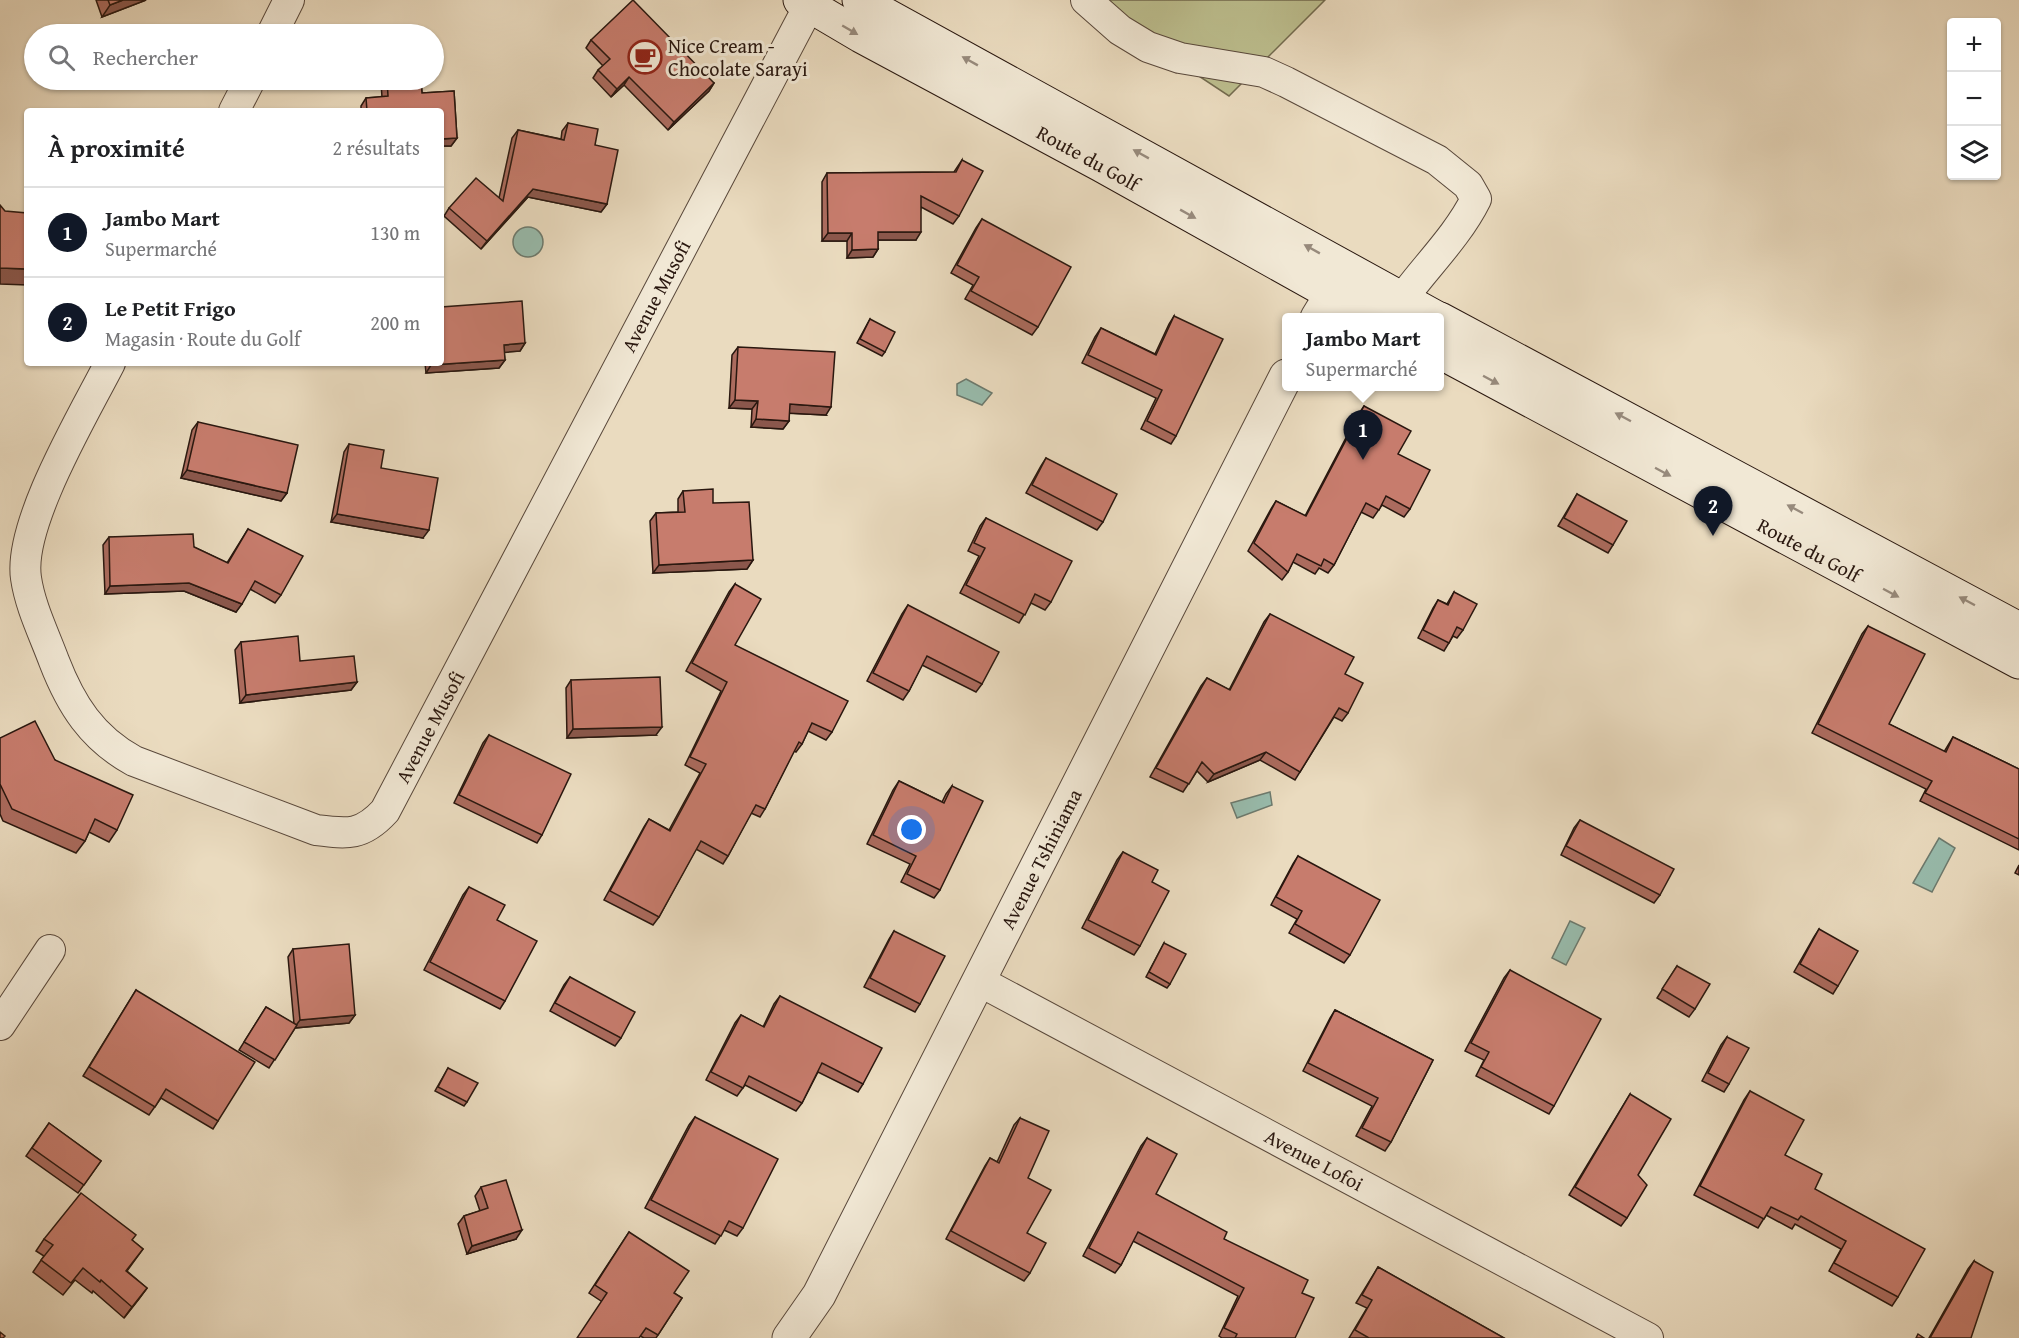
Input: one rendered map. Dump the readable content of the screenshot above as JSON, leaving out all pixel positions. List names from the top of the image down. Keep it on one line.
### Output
{"streets":{"main road":["Route du Golf","Avenue Tshiniama"],"street":["Avenue Musofi","Avenue Lofoi"]},"crossings":[["Route du Golf","Avenue Musofi"],["Avenue Tshiniama","Avenue Lofoi"]],"places":{"cafe":["Nice Cream - Chocolate Sarayi"]},"page":{"map_buttons":["+","−"],"search":"Rechercher","heading":["À proximité","2 résultats"],"list":[{"mark":"1","name":"Jambo Mart","note":"Supermarché","value":"130 m"},{"mark":"2","name":"Le Petit Frigo","note":"Magasin · Route du Golf","value":"200 m"}],"popup":["Jambo Mart","Supermarché"],"pins":["1","2"]}}
